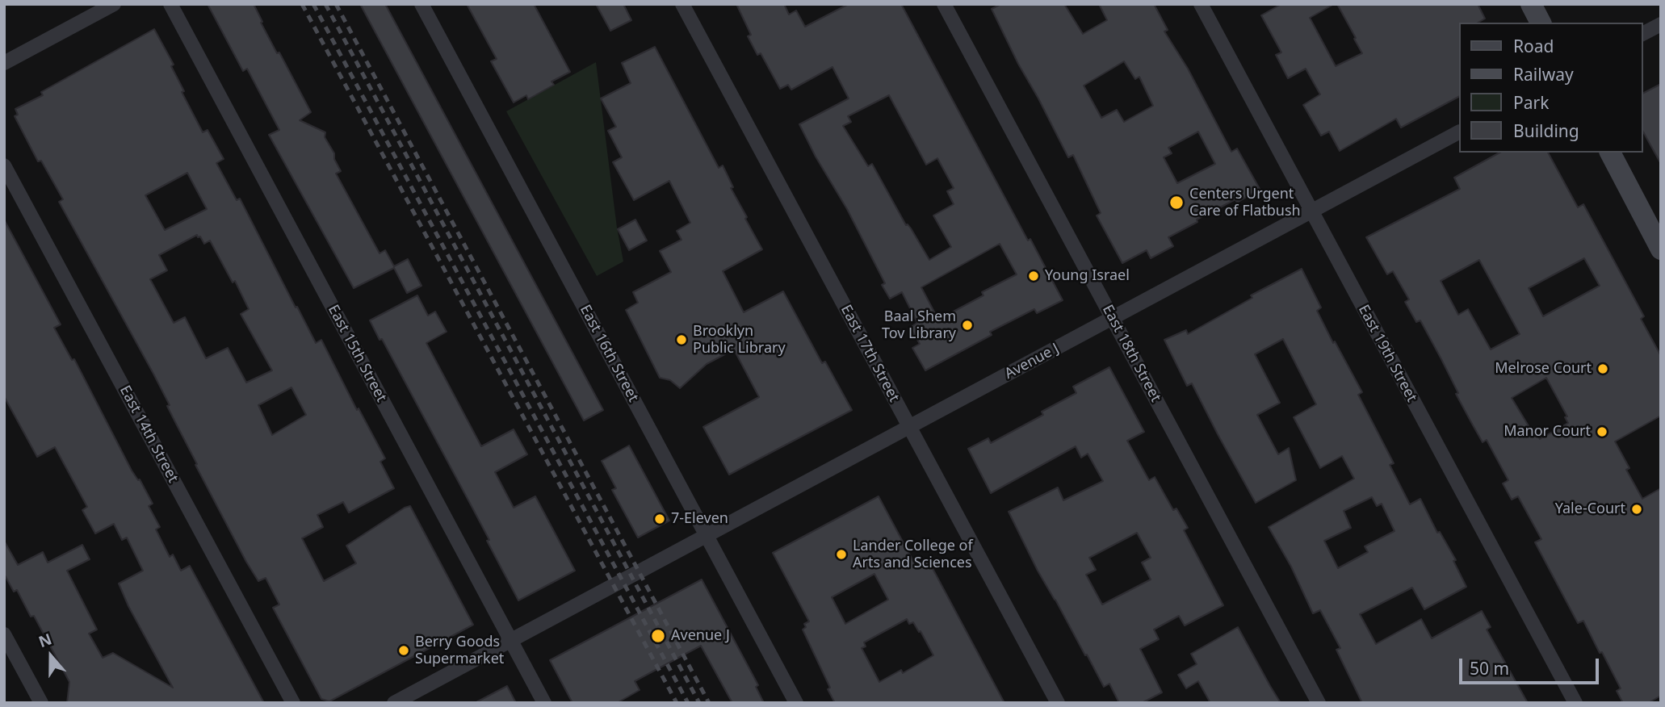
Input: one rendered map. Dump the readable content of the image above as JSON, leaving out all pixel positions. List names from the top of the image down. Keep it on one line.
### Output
{"streets":{"street":["East 15th Street","East 16th Street","East 17th Street","East 18th Street","East 19th Street","Avenue J","East 14th Street"]},"crossings":[["East 15th Street","Avenue J"],["East 16th Street","Avenue J"],["East 17th Street","Avenue J"],["East 18th Street","Avenue J"],["East 19th Street","Avenue J"]],"places":["Centers Urgent Care of Flatbush","Young Israel","Baal Shem Tov Library","Brooklyn Public Library","Melrose Court","Manor Court","Yale-Court","7-Eleven","Lander College of Arts and Sciences","Avenue J","Berry Goods Supermarket"],"legend":["Road","Railway","Park","Building"],"scale_bar":"50 m","north":"top"}
